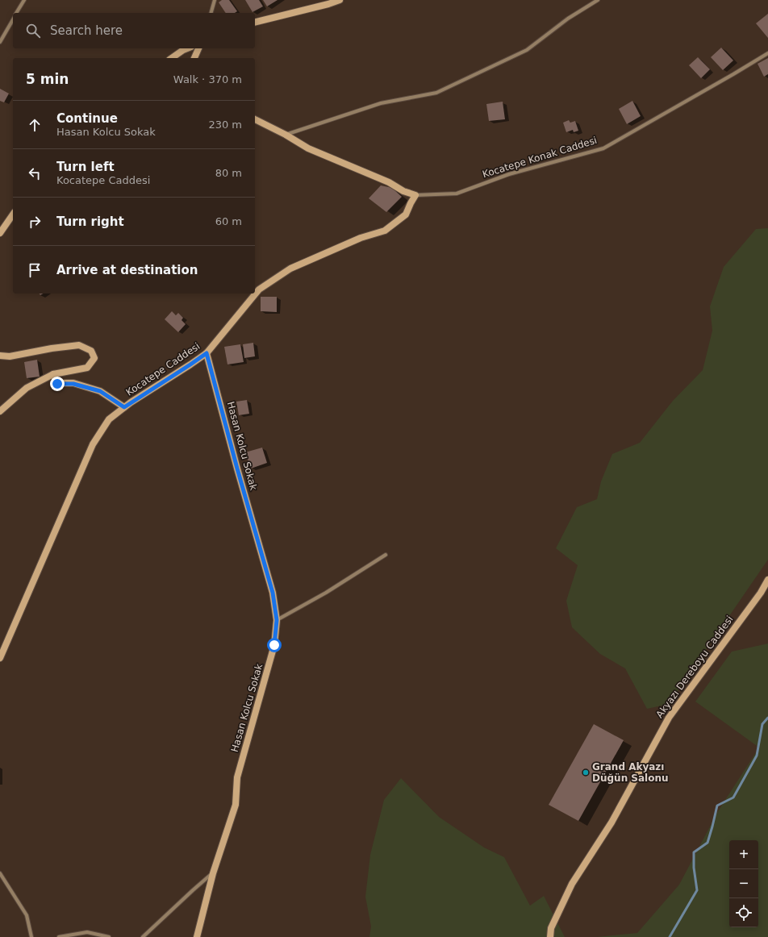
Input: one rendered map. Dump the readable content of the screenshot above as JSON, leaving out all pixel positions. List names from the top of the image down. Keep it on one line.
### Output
{"streets":{"main road":["Kocatepe Konak Caddesi","Kocatepe Caddesi","Hasan Kolcu Sokak","Akyazı Dereboyu Caddesi"]},"crossings":[["Kocatepe Konak Caddesi","Kocatepe Caddesi"],["Kocatepe Caddesi","Hasan Kolcu Sokak"]],"places":["Grand Akyazı Düğün Salonu"],"page":{"search":"Search here","heading":["5 min","Walk · 370 m"],"list":[["Continue","Hasan Kolcu Sokak","230 m"],["Turn left","Kocatepe Caddesi","80 m"],["Turn right","60 m"],"Arrive at destination"],"map_buttons":["+","−"]}}
